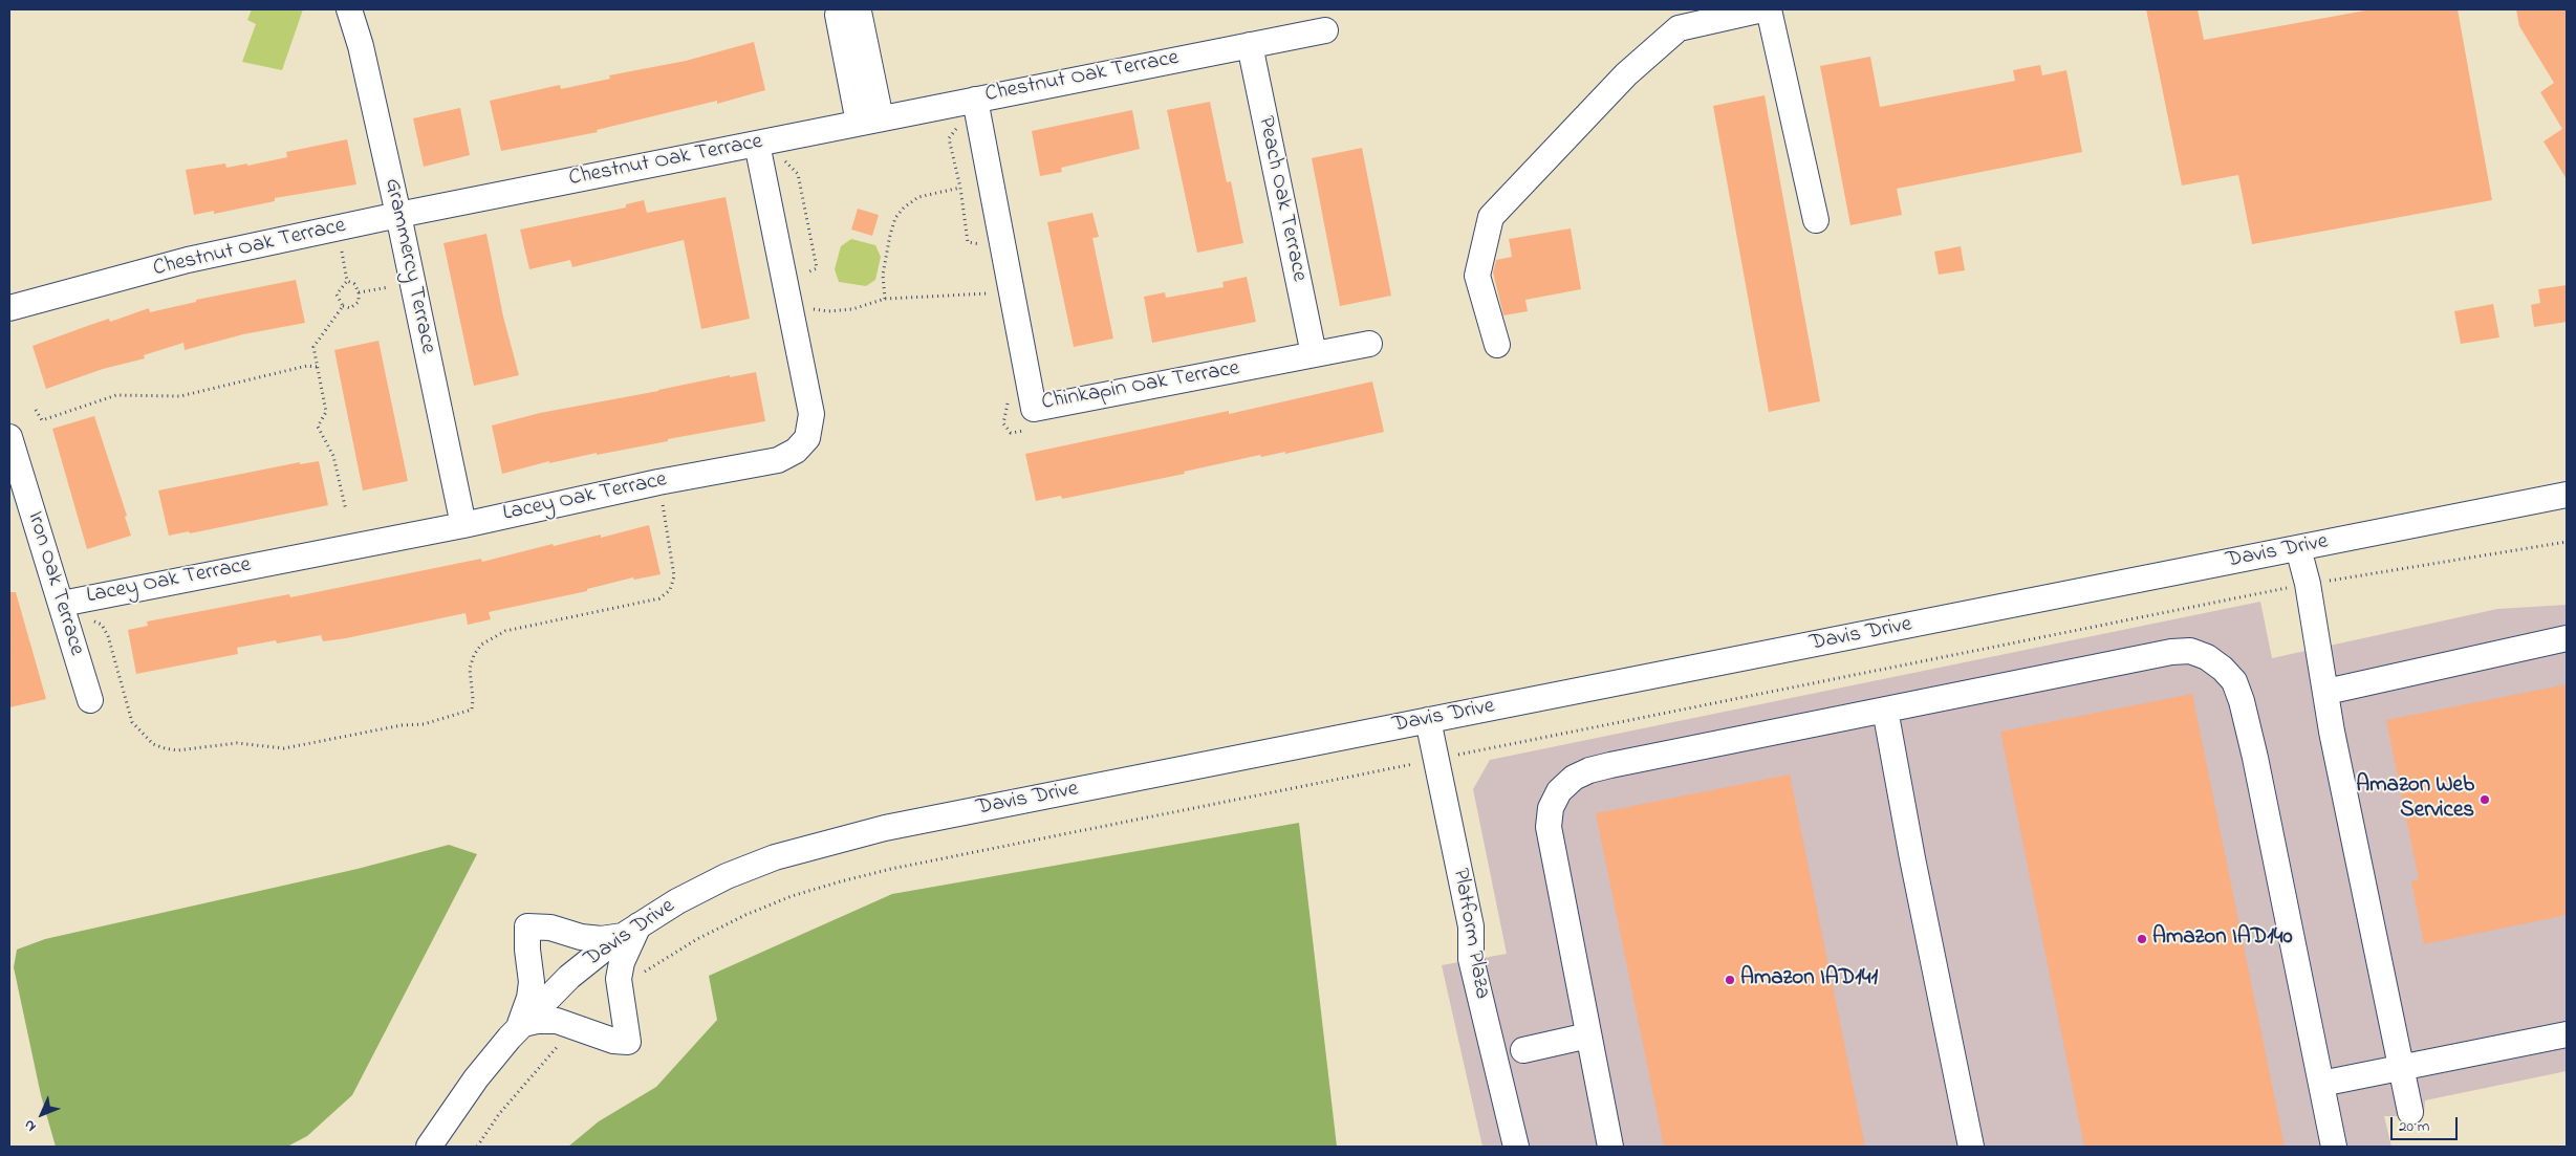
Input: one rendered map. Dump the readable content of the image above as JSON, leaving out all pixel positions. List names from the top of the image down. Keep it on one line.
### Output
{"streets":{"street":["Chestnut Oak Terrace","Peach Oak Terrace","Grammercy Terrace","Chinkapin Oak Terrace","Lacey Oak Terrace","Davis Drive","Iron Oak Terrace","Platform Plaza"]},"crossings":[["Chestnut Oak Terrace","Peach Oak Terrace"],["Chestnut Oak Terrace","Grammercy Terrace"],["Chestnut Oak Terrace","Chinkapin Oak Terrace"],["Chestnut Oak Terrace","Lacey Oak Terrace"],["Peach Oak Terrace","Chinkapin Oak Terrace"],["Grammercy Terrace","Lacey Oak Terrace"],["Lacey Oak Terrace","Iron Oak Terrace"],["Davis Drive","Platform Plaza"]],"places":["Amazon Web Services","Amazon IAD140","Amazon IAD141"],"scale_bar":"20 m","north":"bottom left"}
